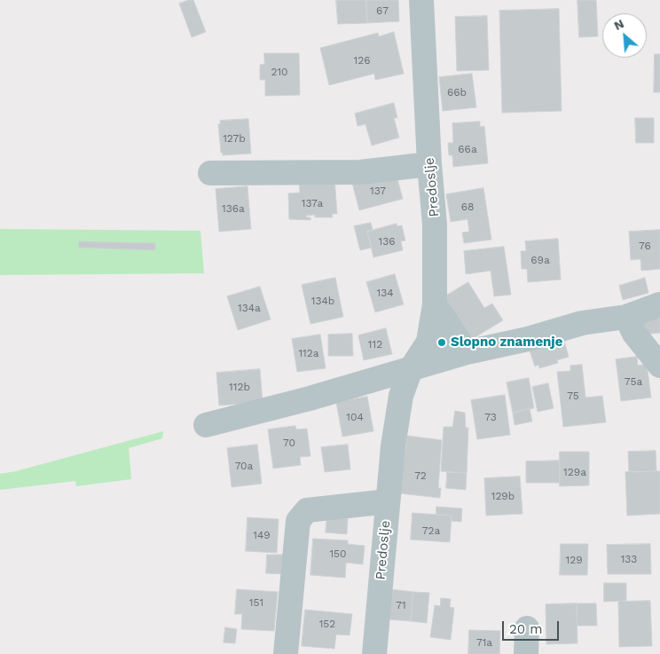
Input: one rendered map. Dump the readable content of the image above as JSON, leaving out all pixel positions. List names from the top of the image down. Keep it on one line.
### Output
{"streets":{"street":["Predoslje"]},"places":["Slopno znamenje"],"house_numbers":["67","126","210","66b","127b","66a","137","137a","68","136a","136","76","69a","134","134b","134a","112","112a","75a","112b","75","104","73","70","70a","129a","72","129b","72a","149","150","133","129","151","71","152","71a"],"scale_bar":"20 m","north":"top left"}
